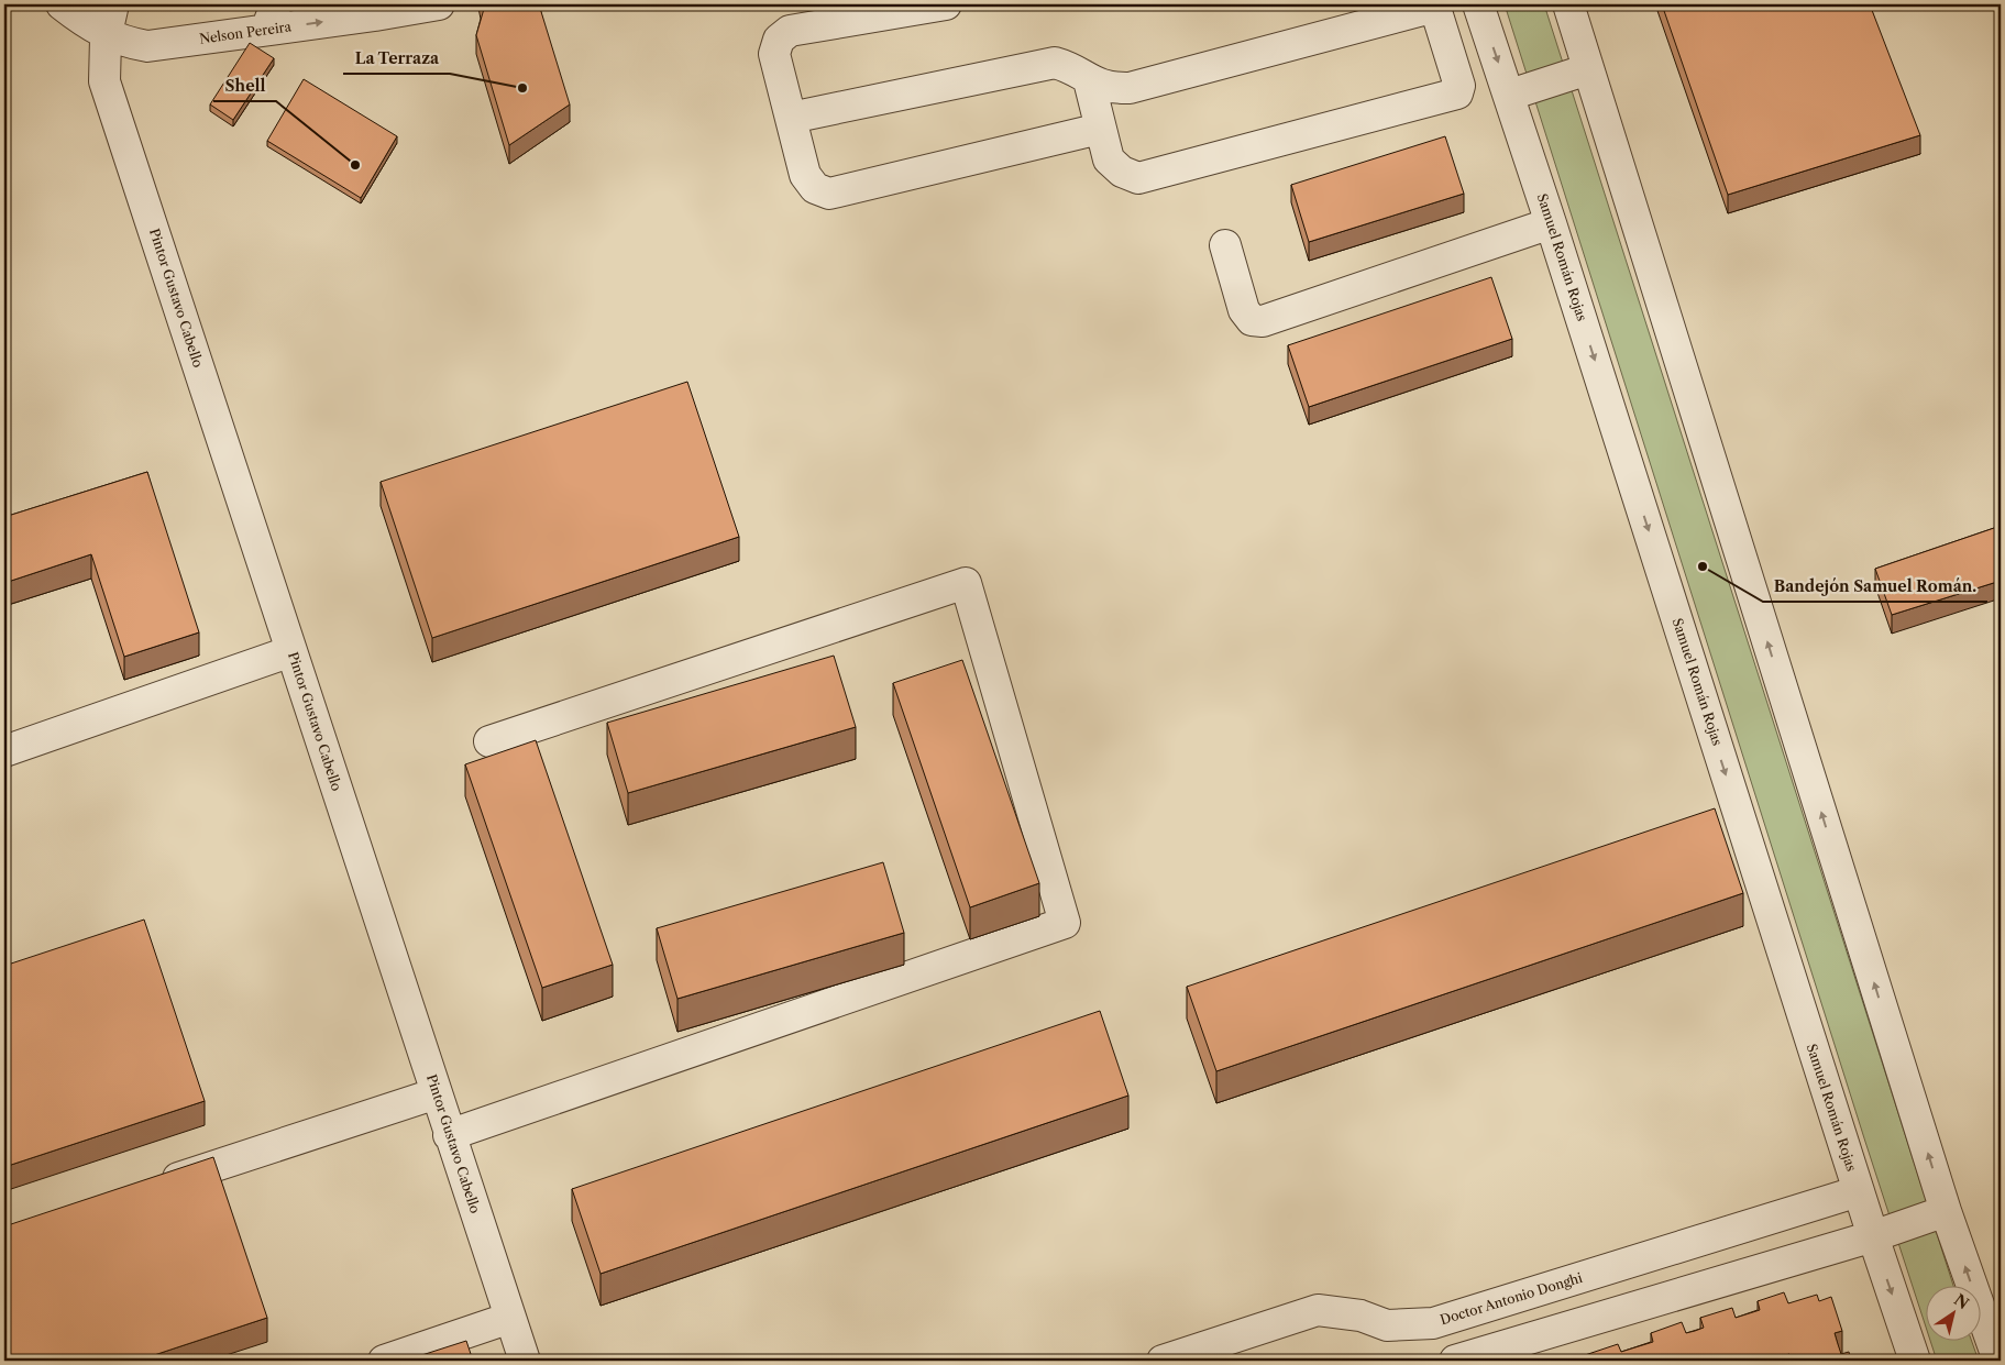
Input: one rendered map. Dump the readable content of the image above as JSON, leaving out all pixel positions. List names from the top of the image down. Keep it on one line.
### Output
{"streets":{"street":["Nelson Pereira","Samuel Román Rojas","Pintor Gustavo Cabello","Doctor Antonio Donghi"]},"crossings":[["Nelson Pereira","Pintor Gustavo Cabello"],["Samuel Román Rojas","Doctor Antonio Donghi"]],"places":["La Terraza","Shell","Bandejón Samuel Román."],"north":"top right"}
